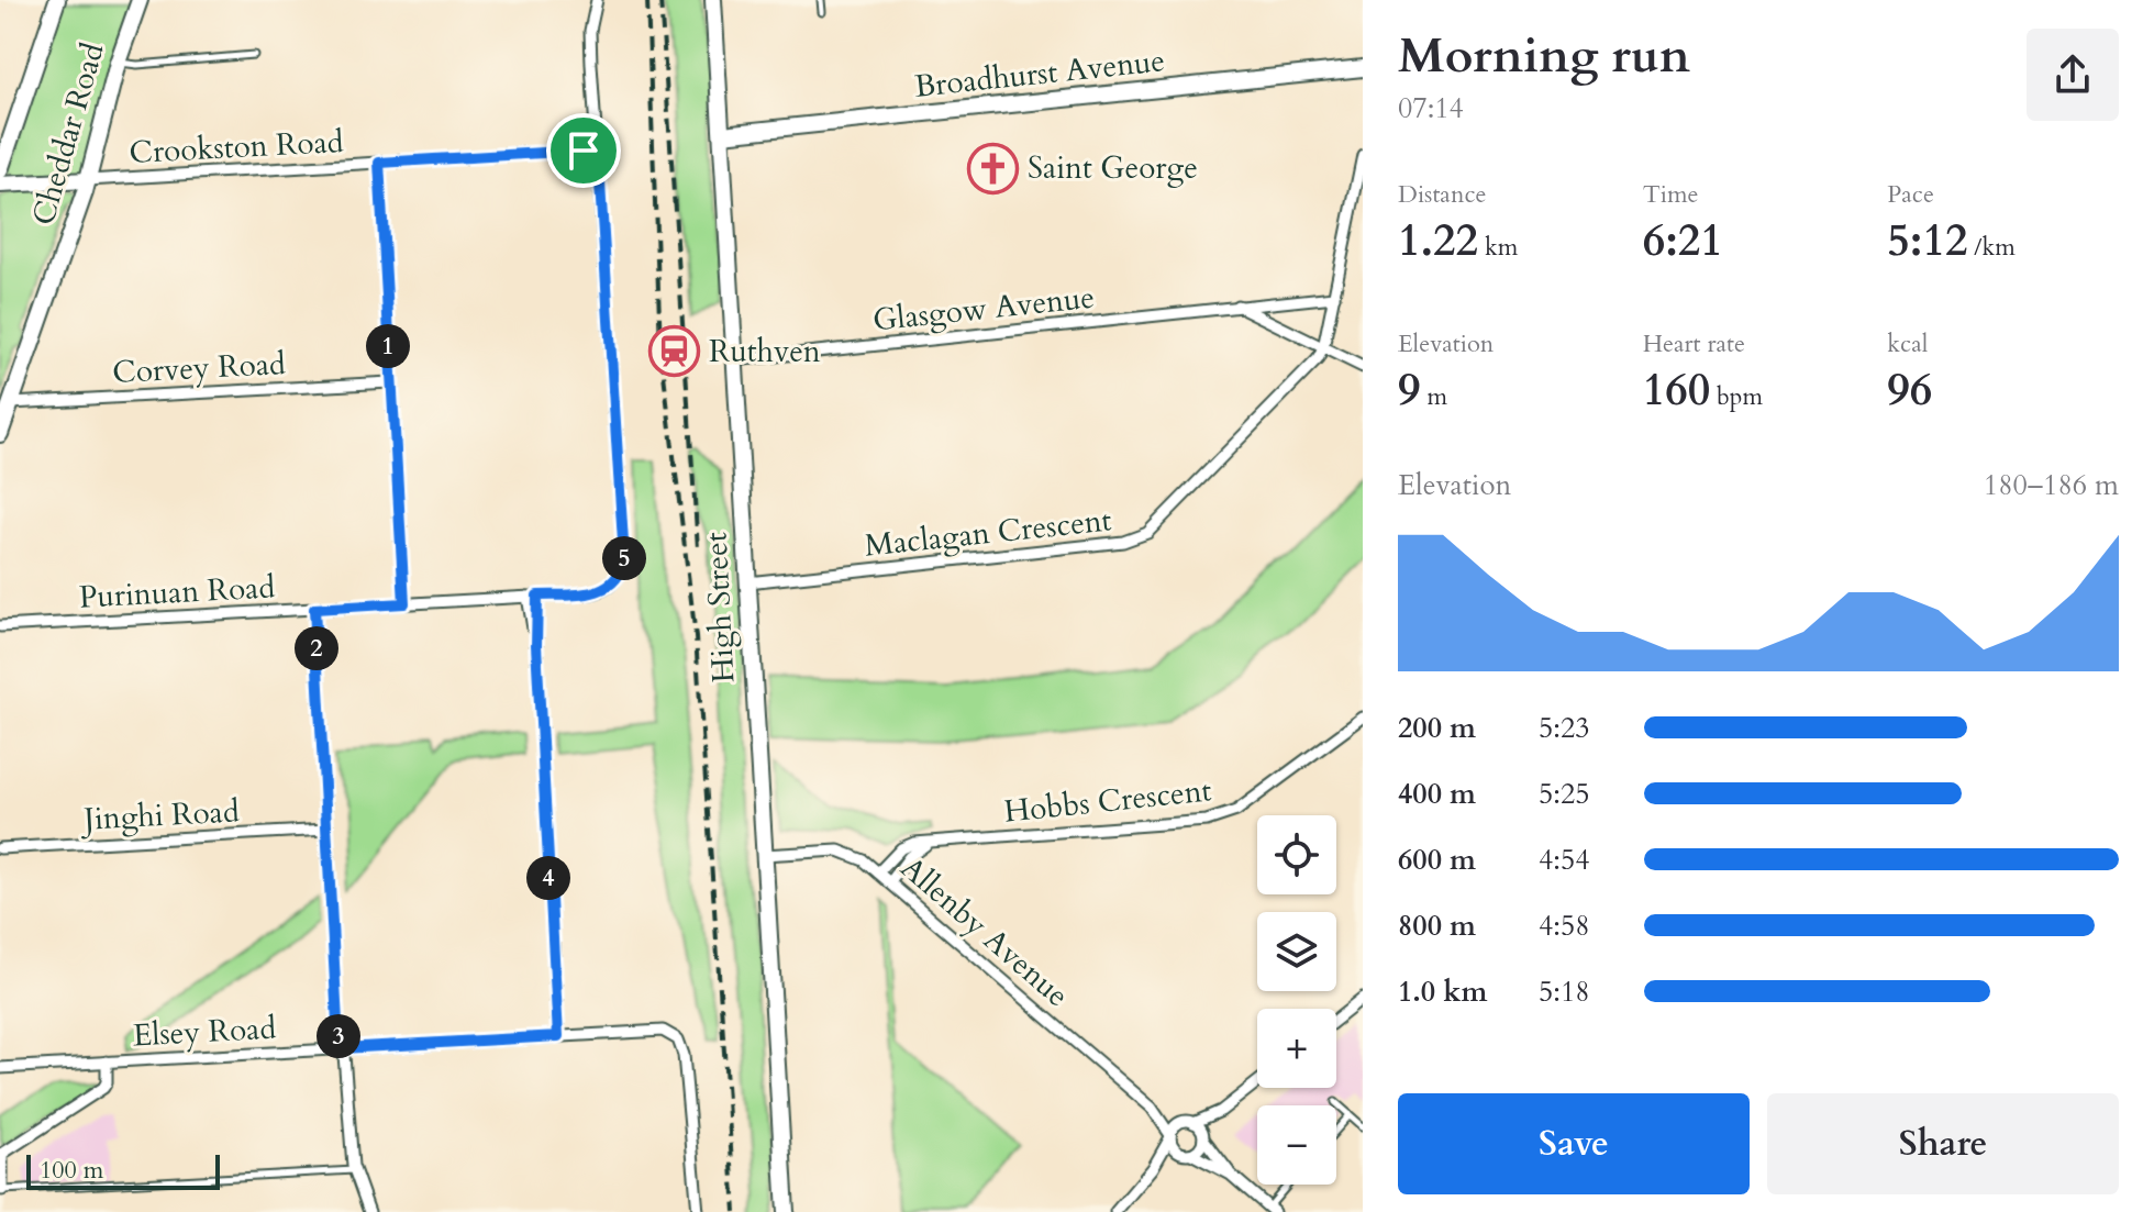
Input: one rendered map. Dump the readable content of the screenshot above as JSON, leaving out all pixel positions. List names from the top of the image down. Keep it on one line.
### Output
{"streets":{"main road":["Broadhurst Avenue","Cheddar Road","High Street"],"street":["Crookston Road","Glasgow Avenue","Corvey Road","Maclagan Crescent","Purinuan Road","Hobbs Crescent","Jinghi Road","Allenby Avenue","Elsey Road"]},"crossings":[["Broadhurst Avenue","High Street"],["Cheddar Road","Crookston Road"],["Cheddar Road","Corvey Road"],["Crookston Road","Purinuan Road"],["Glasgow Avenue","Maclagan Crescent"],["Glasgow Avenue","High Street"],["Maclagan Crescent","High Street"],["High Street","Allenby Avenue"],["Hobbs Crescent","Allenby Avenue"]],"places":{"church":["Saint George"],"station":["Ruthven"]},"scale_bar":"100 m","page":{"heading":["Morning run","07:14"],"stats":[["Distance","1.22 km"],["Time","6:21"],["Pace","5:12 /km"],["Elevation","9 m"],["Heart rate","160 bpm"],["kcal","96"]],"pins":["1","5","2","4","3"],"chart":["Elevation","180–186 m"],"list":[{"name":"200 m","note":"5:23"},{"name":"400 m","note":"5:25"},{"name":"600 m","note":"4:54"},{"name":"800 m","note":"4:58"},{"name":"1.0 km","note":"5:18"}],"map_buttons":["+","−"],"buttons":["Save","Share"],"scale":"100 m"}}
